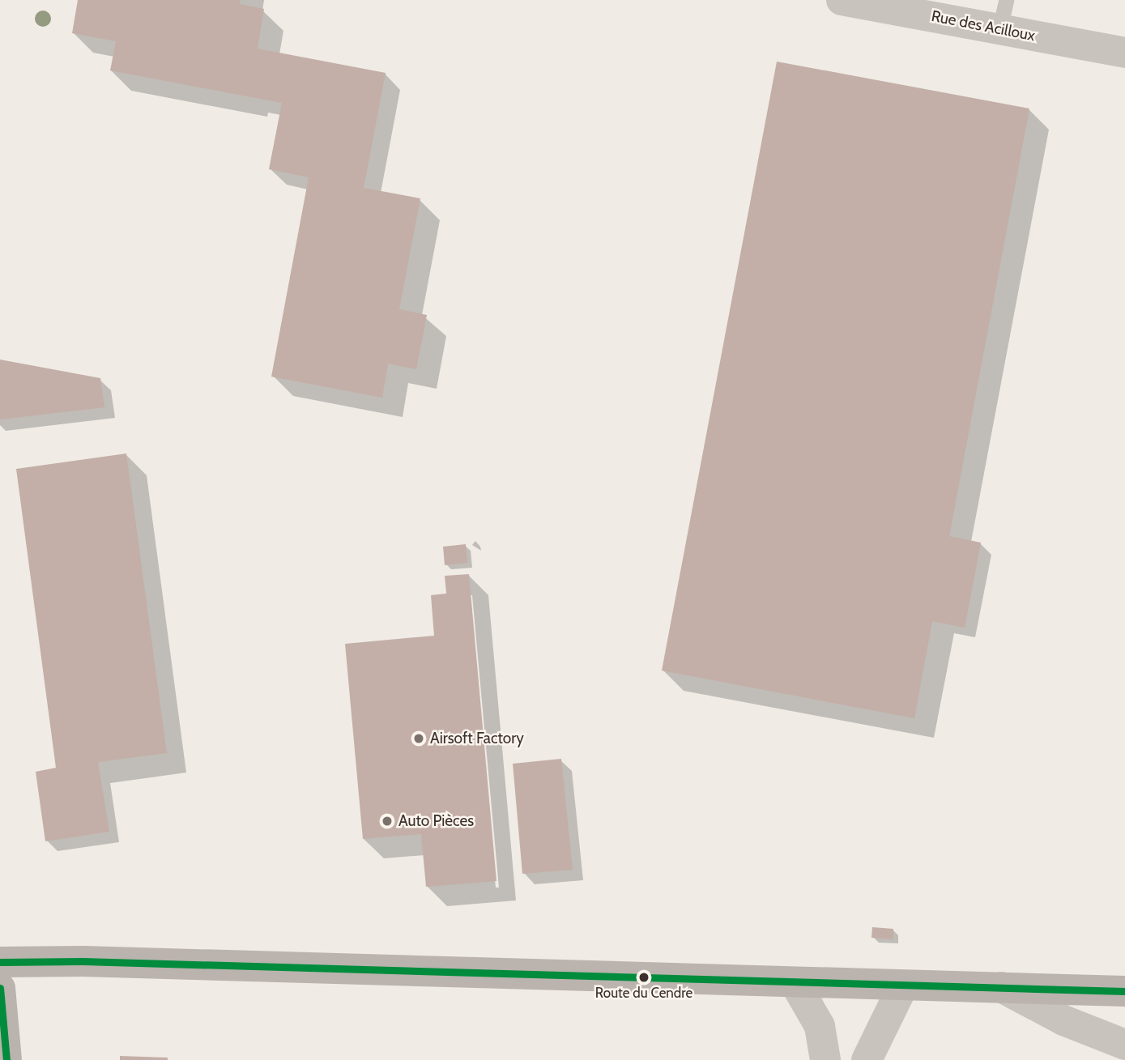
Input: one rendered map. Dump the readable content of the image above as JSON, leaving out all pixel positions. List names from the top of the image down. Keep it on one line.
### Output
{"streets":{"street":["Rue des Acilloux"]},"places":["Airsoft Factory","Auto Pièces","Route du Cendre"]}
